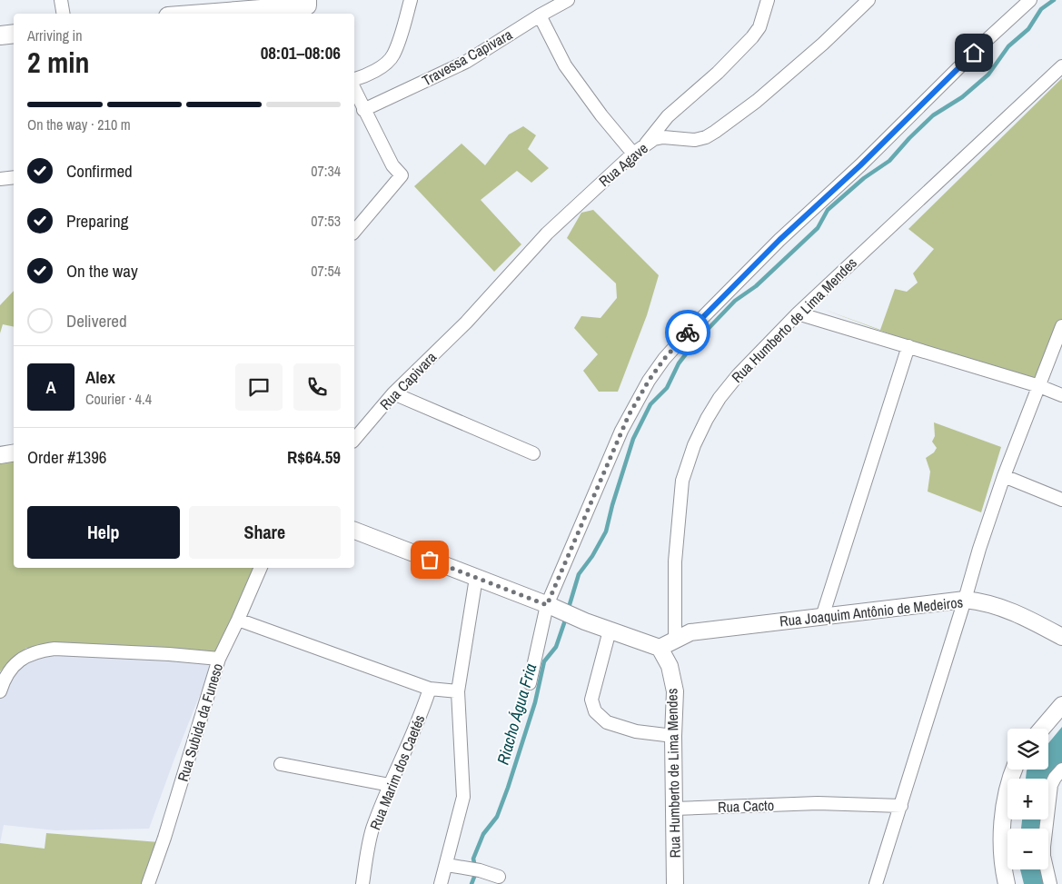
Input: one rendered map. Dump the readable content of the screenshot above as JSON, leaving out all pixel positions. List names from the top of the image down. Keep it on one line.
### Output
{"streets":{"street":["Travessa Capivara","Rua Agave","Rua Humberto de Lima Mendes","Rua Capivara","Rua Joaquim Antônio de Medeiros","Rua Subida da Funeso","Rua Marim dos Caetés","Rua Cacto"]},"crossings":[["Rua Agave","Rua Capivara"],["Rua Humberto de Lima Mendes","Rua Joaquim Antônio de Medeiros"],["Rua Humberto de Lima Mendes","Rua Cacto"]],"water":["Riacho Água Fria"],"page":{"heading":["2 min","Arriving in","08:01–08:06"],"panel":["Alex","Courier · 4.4","Order #1396","R$64.59"],"bar":"On the way · 210 m","list":[["Confirmed","07:34"],["Preparing","07:53"],["On the way","07:54"],"Delivered"],"round":"A","buttons":["Help","Share"],"map_buttons":["+","−"]}}
